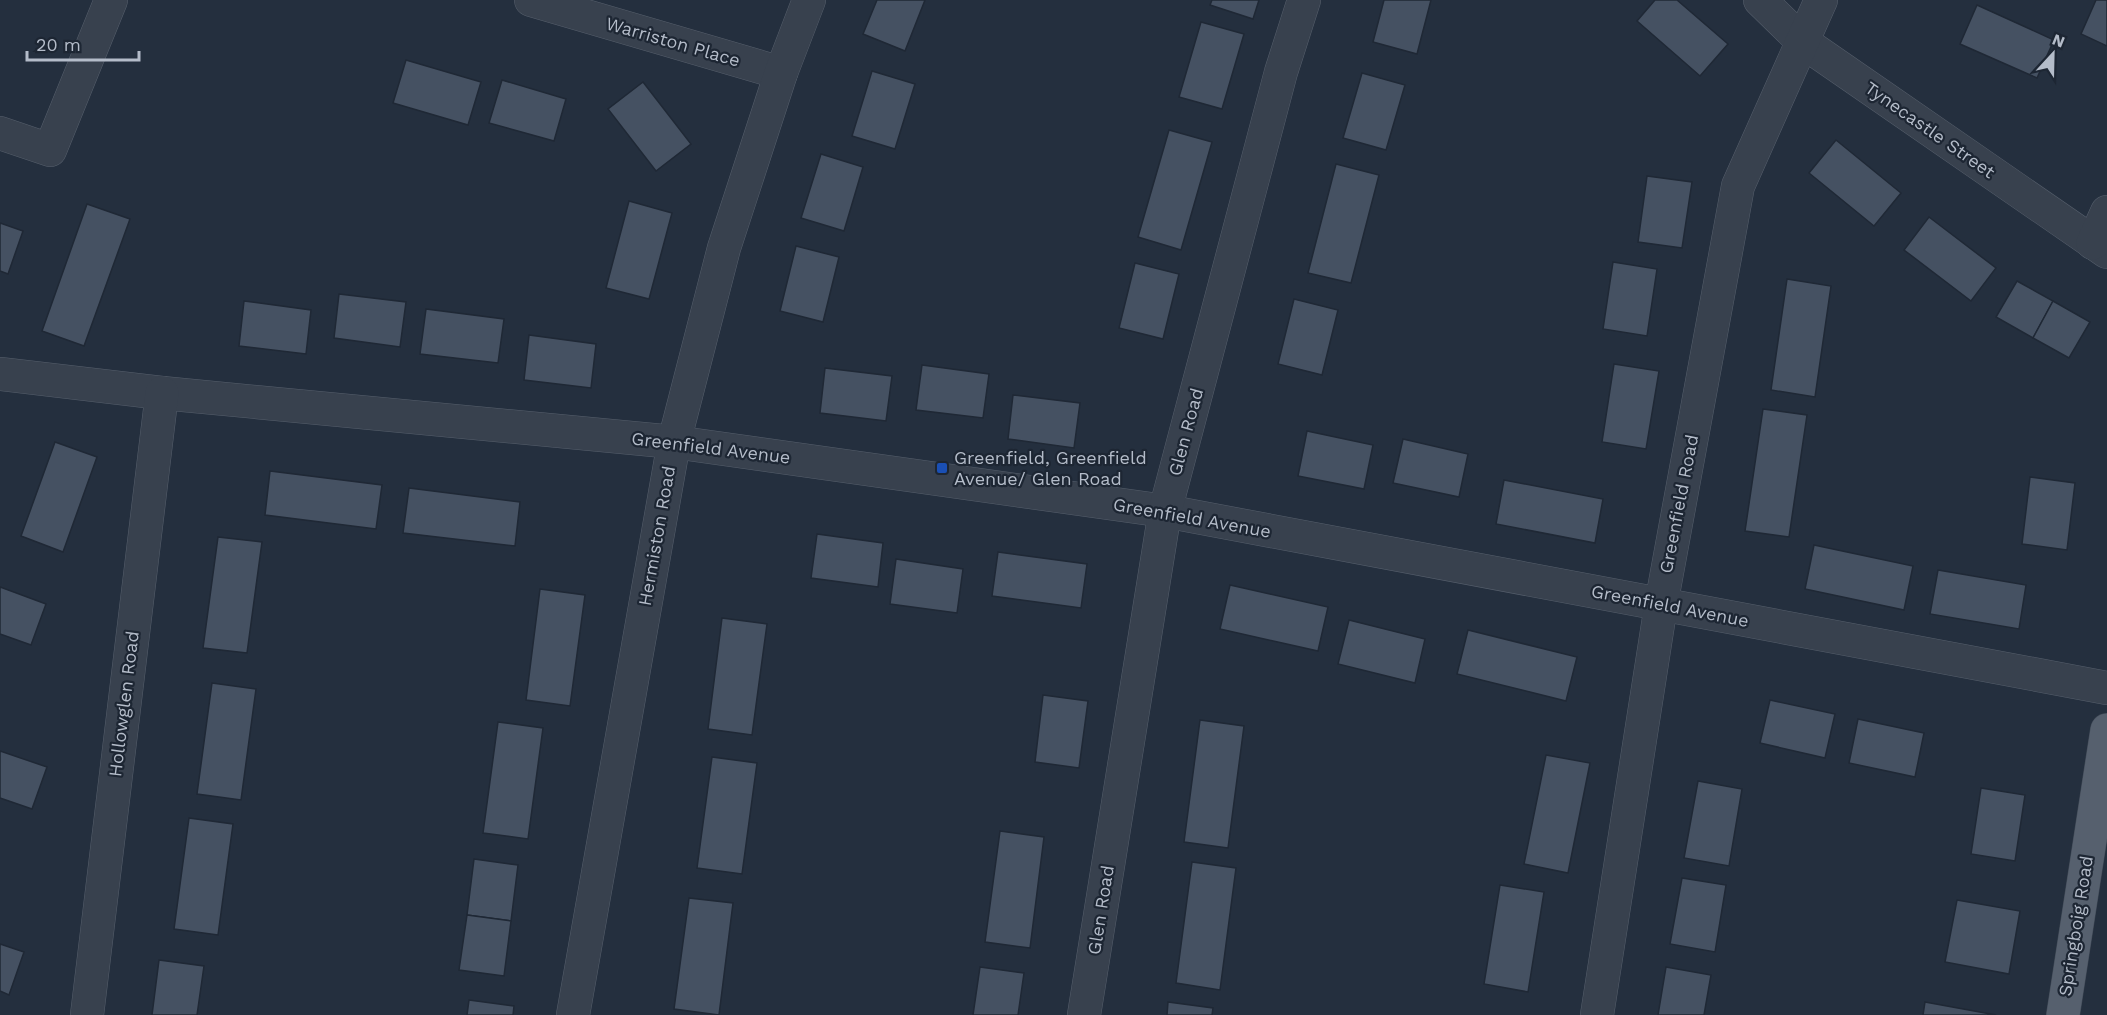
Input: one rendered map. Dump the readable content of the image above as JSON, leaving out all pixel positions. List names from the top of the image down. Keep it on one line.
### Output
{"streets":{"main road":["Springboig Road"],"street":["Warriston Place","Tynecastle Street","Glen Road","Greenfield Avenue","Greenfield Road","Hermiston Road","Hollowglen Road"]},"crossings":[["Warriston Place","Hermiston Road"],["Tynecastle Street","Greenfield Road"],["Glen Road","Greenfield Avenue"],["Greenfield Avenue","Greenfield Road"],["Greenfield Avenue","Hermiston Road"],["Greenfield Avenue","Hollowglen Road"]],"places":{"transit":["Greenfield, Greenfield Avenue/ Glen Road"]},"scale_bar":"20 m","north":"top"}
